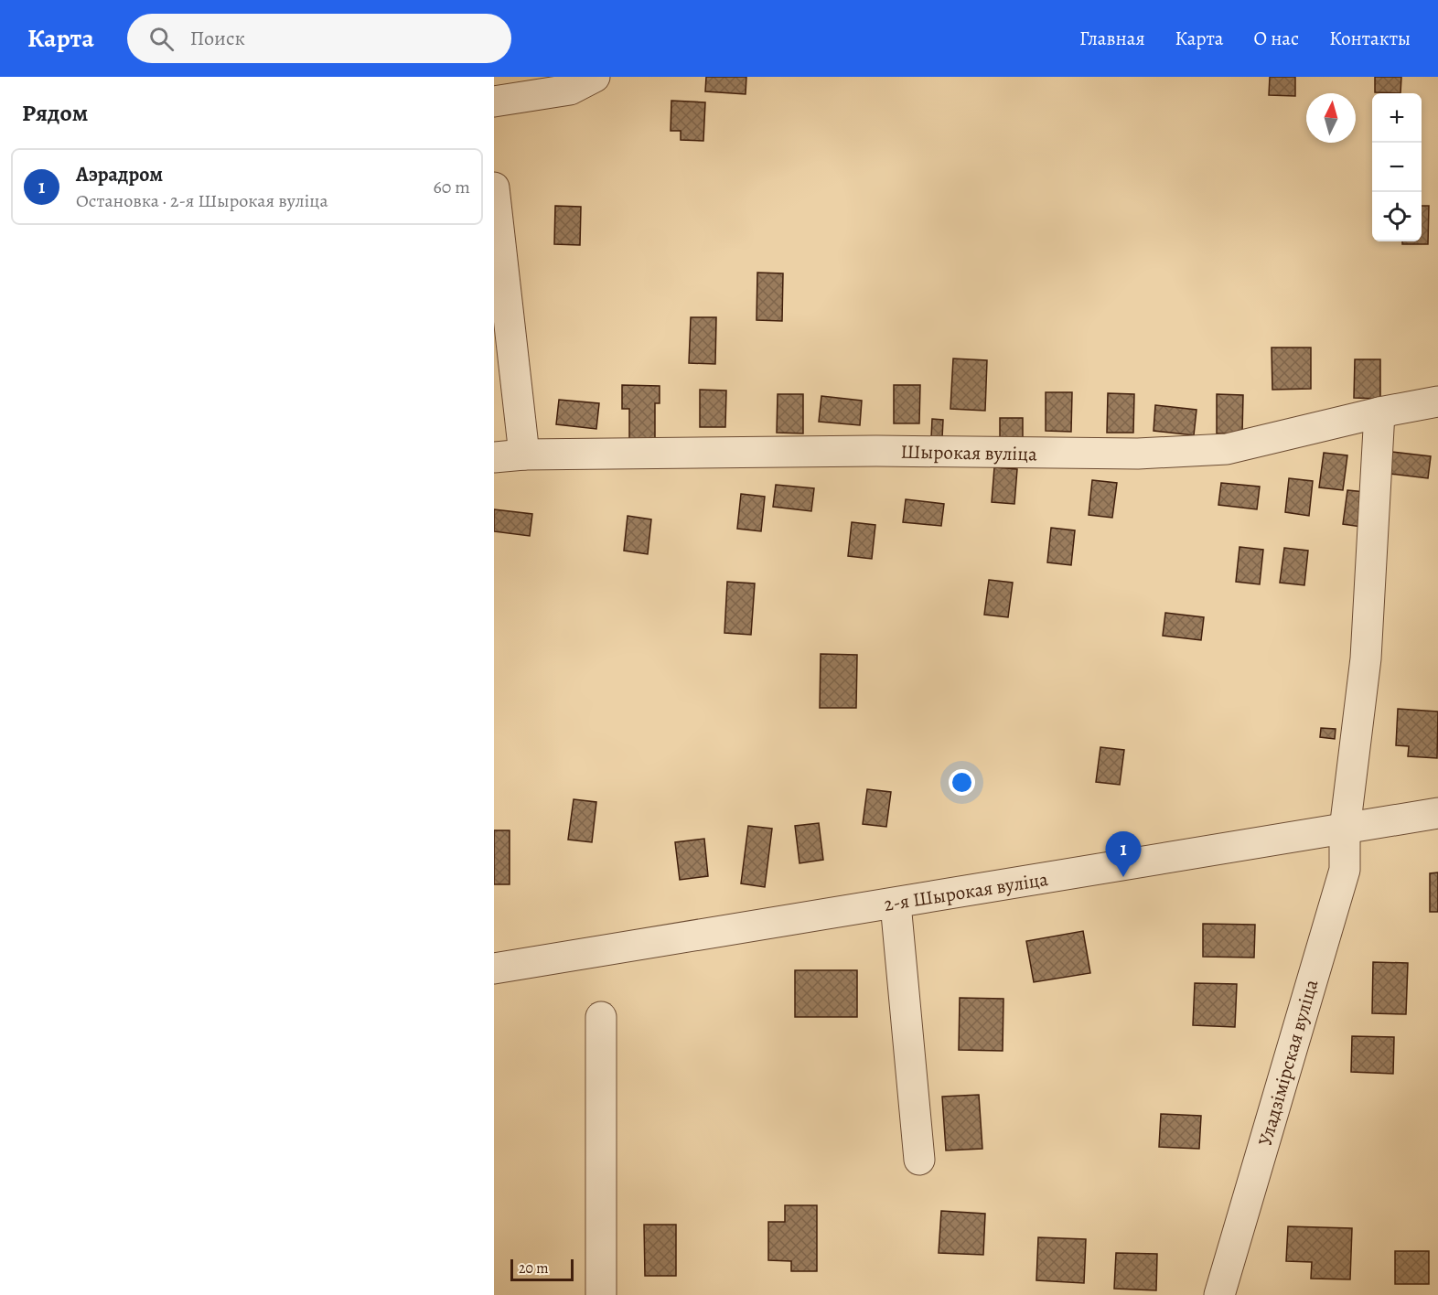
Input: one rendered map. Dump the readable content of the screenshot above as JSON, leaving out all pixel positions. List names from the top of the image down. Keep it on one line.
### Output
{"streets":{"street":["Шырокая вуліца","2-я Шырокая вуліца","Уладзімірская вуліца"]},"crossings":[["Шырокая вуліца","Уладзімірская вуліца"],["2-я Шырокая вуліца","Уладзімірская вуліца"]],"scale_bar":"20 m","north":"top","page":{"header":"Карта","search":"Поиск","nav":["Главная","Карта","О нас","Контакты"],"heading":"Рядом","map_buttons":["+","−"],"list":[{"mark":"1","name":"Аэрадром","note":"Остановка · 2-я Шырокая вуліца","value":"60 m"}],"pins":"1","scale":"20 m"}}
